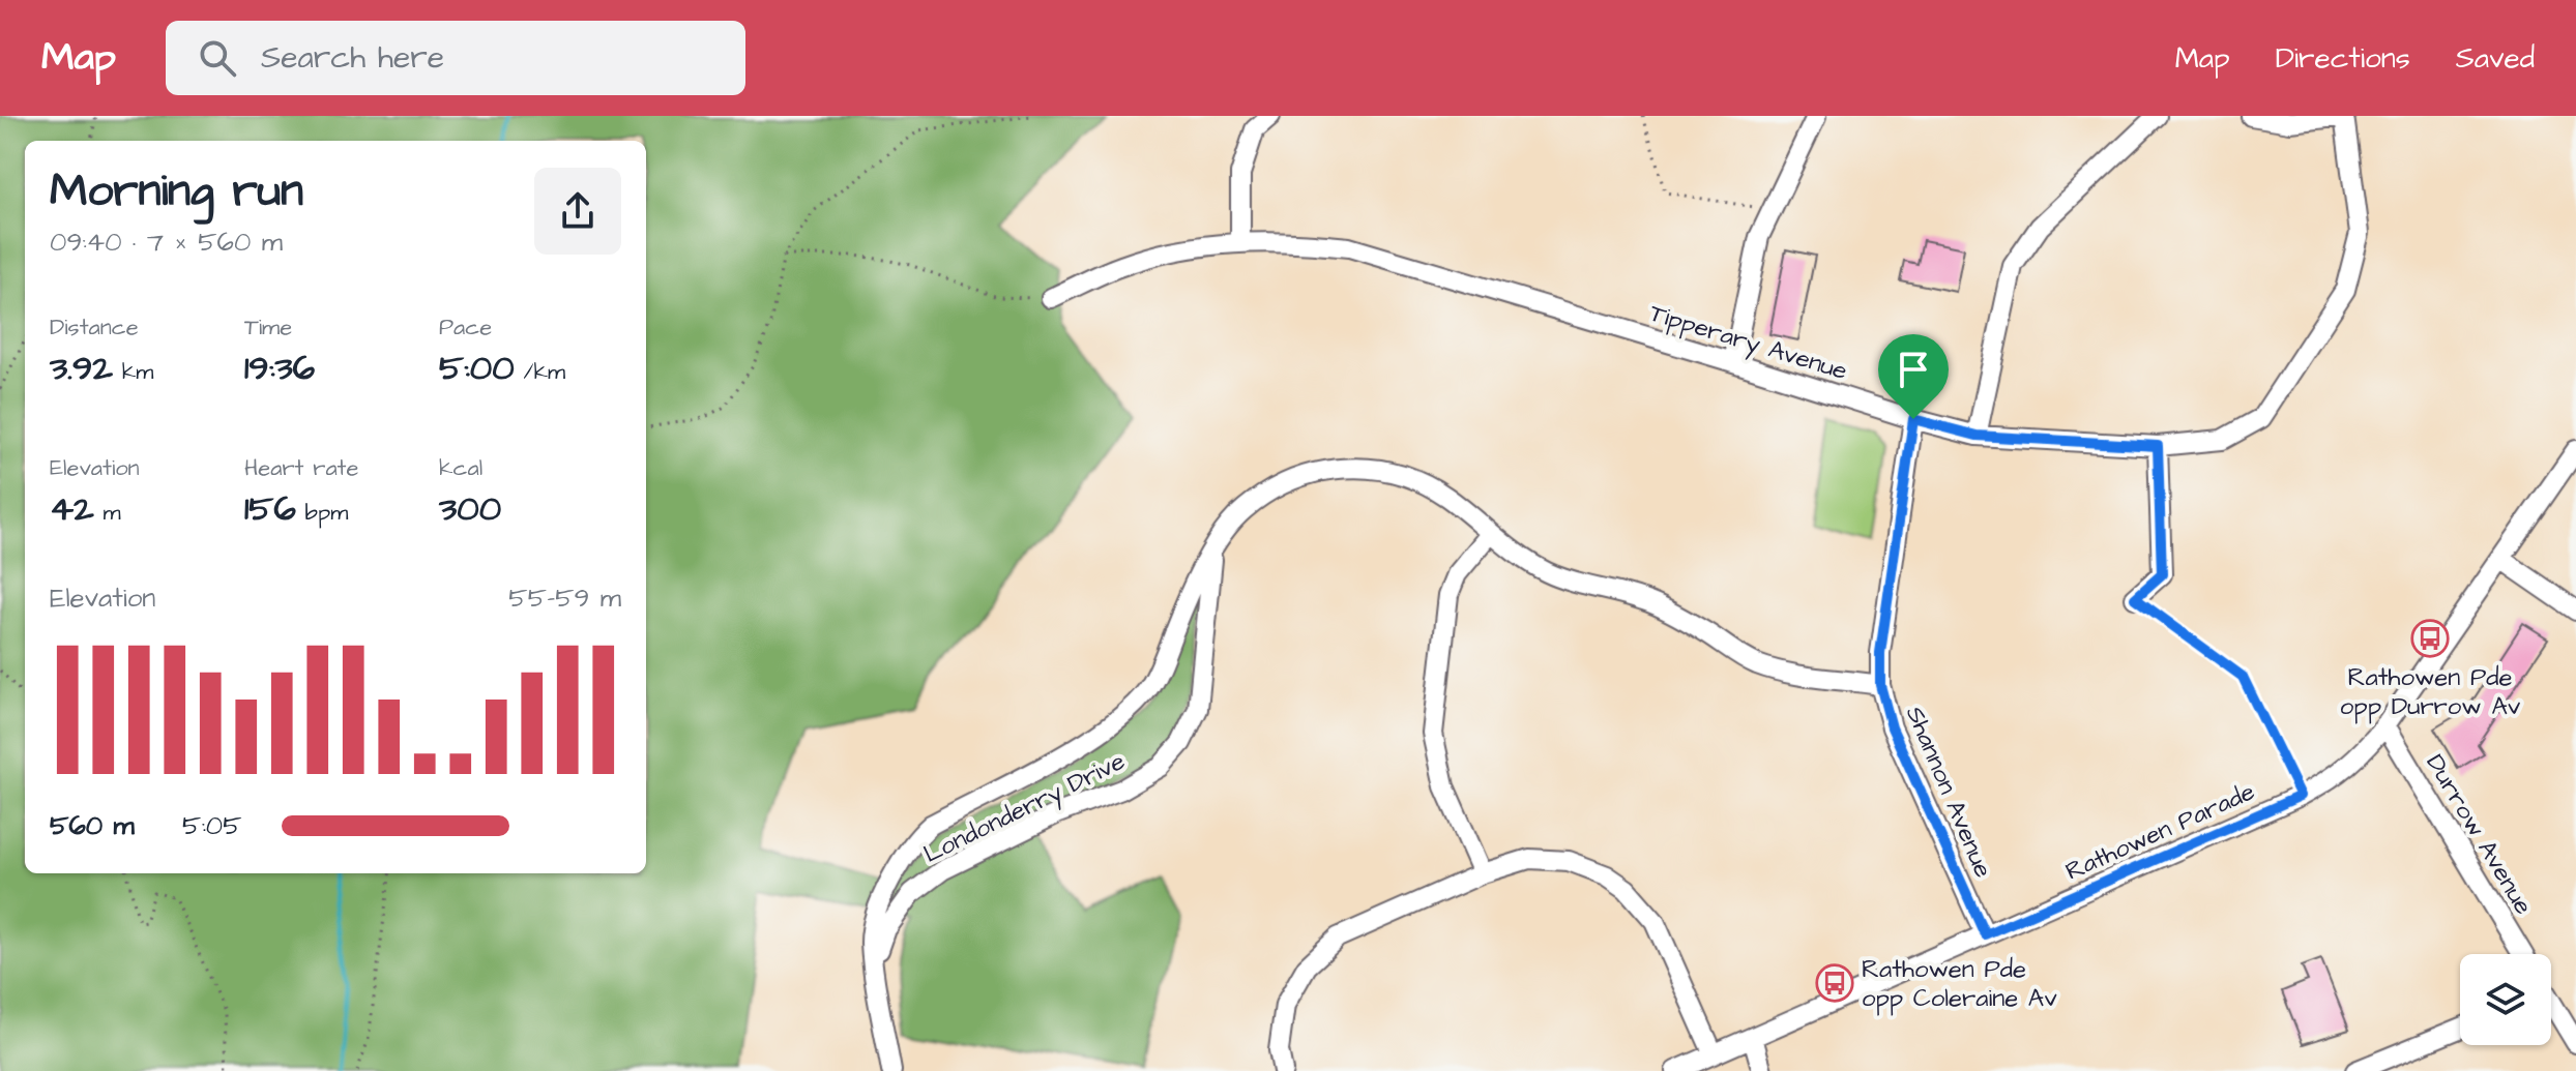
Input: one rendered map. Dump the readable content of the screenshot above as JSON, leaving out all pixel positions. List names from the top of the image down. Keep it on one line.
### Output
{"streets":{"street":["Tipperary Avenue","Shannon Avenue","Londonderry Drive","Rathowen Parade","Durrow Avenue"]},"crossings":[["Tipperary Avenue","Shannon Avenue"],["Shannon Avenue","Londonderry Drive"],["Shannon Avenue","Rathowen Parade"],["Rathowen Parade","Durrow Avenue"]],"places":{"bus stop":["Rathowen Pde opp Durrow Av","Rathowen Pde opp Coleraine Av"]},"page":{"header":"Map","search":"Search here","nav":["Map","Directions","Saved"],"heading":["Morning run","09:40 · 7 × 560 m"],"stats":[["Distance","3.92 km"],["Time","19:36"],["Pace","5:00 /km"],["Elevation","42 m"],["Heart rate","156 bpm"],["kcal","300"]],"chart":["Elevation","55–59 m"],"list":[{"name":"560 m","note":"5:05"}]}}
